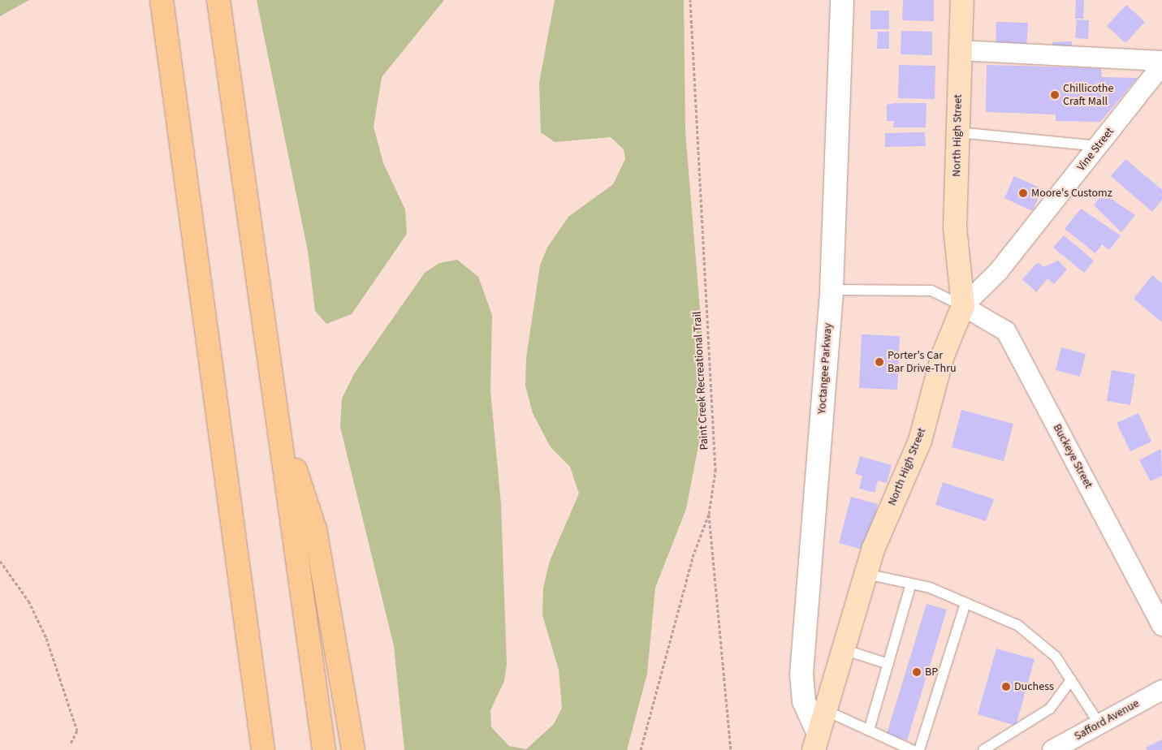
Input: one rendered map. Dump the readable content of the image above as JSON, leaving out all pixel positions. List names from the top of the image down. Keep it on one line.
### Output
{"streets":{"main road":["North High Street"],"street":["Vine Street","Yoctangee Parkway","Buckeye Street","Safford Avenue"],"path":["Paint Creek Recreational Trail"]},"crossings":[["North High Street","Vine Street"],["North High Street","Yoctangee Parkway"],["North High Street","Buckeye Street"],["Vine Street","Buckeye Street"]],"places":["Chillicothe Craft Mall","Moore's Customz","Porter's Car Bar Drive-Thru","BP","Duchess"]}
